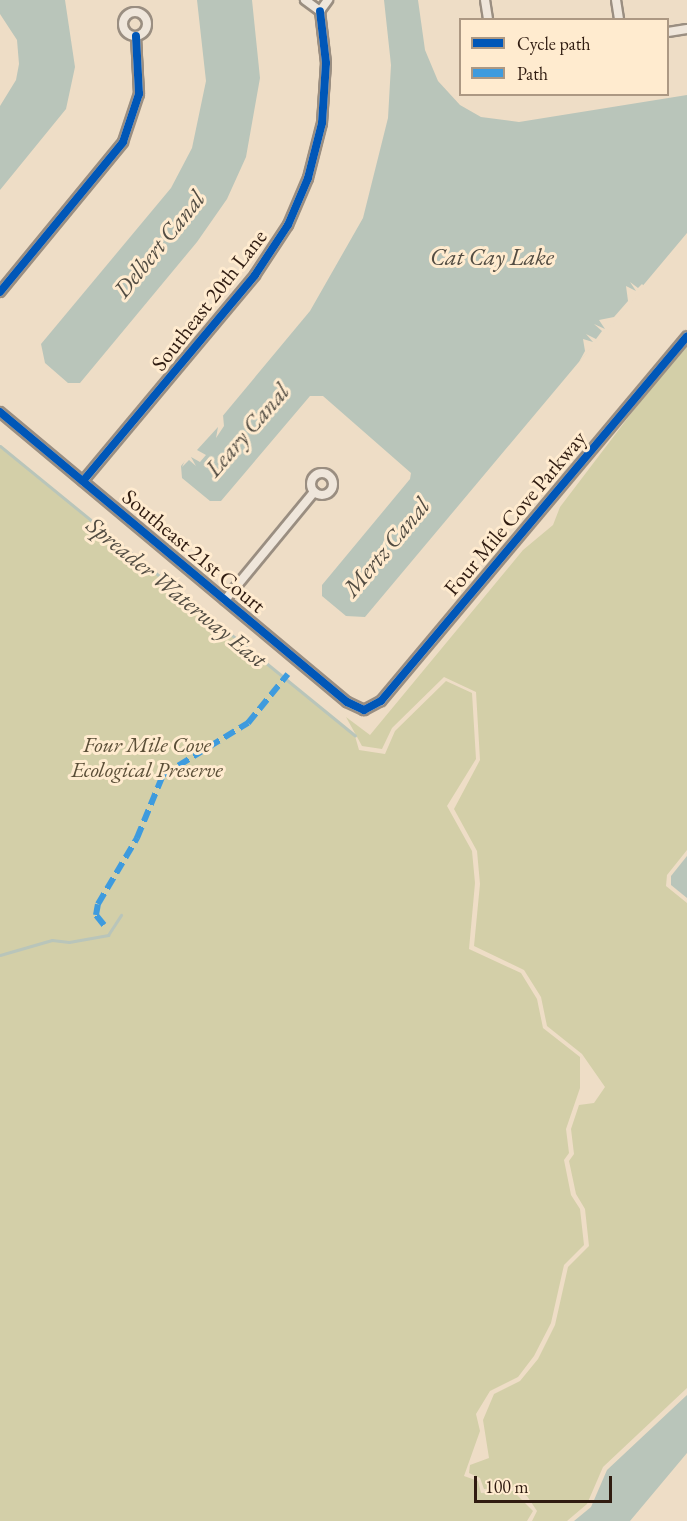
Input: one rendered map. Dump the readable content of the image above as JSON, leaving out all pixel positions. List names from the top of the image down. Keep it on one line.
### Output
{"streets":{"street":["Southeast 20th Lane","Four Mile Cove Parkway","Southeast 21st Court"]},"crossings":[["Southeast 20th Lane","Southeast 21st Court"],["Four Mile Cove Parkway","Southeast 21st Court"]],"water":["Delbert Canal","Cat Cay Lake","Leary Canal","Mertz Canal","Spreader Waterway East"],"parks":["Four Mile Cove Ecological Preserve"],"legend":["Cycle path","Path"],"scale_bar":"100 m"}
